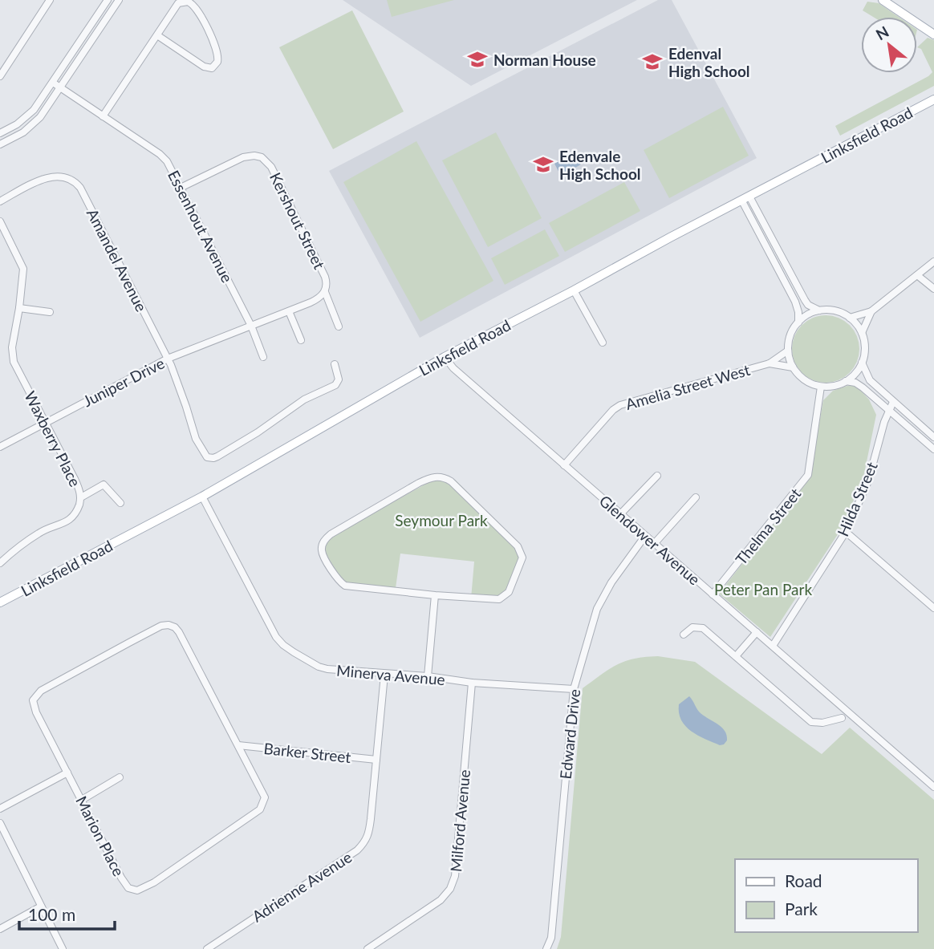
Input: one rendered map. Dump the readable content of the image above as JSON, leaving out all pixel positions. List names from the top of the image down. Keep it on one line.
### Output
{"streets":{"main road":["Linksfield Road"],"street":["Kershout Street","Essenhout Avenue","Amandel Avenue","Juniper Drive","Amelia Street West","Waxberry Place","Hilda Street","Thelma Street","Glendower Avenue","Minerva Avenue","Edward Drive","Barker Street","Milford Avenue","Marion Place","Adrienne Avenue"]},"crossings":[["Linksfield Road","Glendower Avenue"],["Linksfield Road","Minerva Avenue"],["Kershout Street","Essenhout Avenue"],["Essenhout Avenue","Juniper Drive"],["Amandel Avenue","Juniper Drive"],["Juniper Drive","Waxberry Place"],["Amelia Street West","Thelma Street"],["Amelia Street West","Glendower Avenue"],["Hilda Street","Glendower Avenue"],["Thelma Street","Glendower Avenue"],["Glendower Avenue","Edward Drive"],["Minerva Avenue","Edward Drive"],["Minerva Avenue","Milford Avenue"],["Minerva Avenue","Adrienne Avenue"],["Barker Street","Marion Place"],["Barker Street","Adrienne Avenue"]],"parks":["Seymour Park","Peter Pan Park"],"places":{"school or university":["Norman House","Edenval High School","Edenvale High School"]},"legend":["Road","Park"],"scale_bar":"100 m","north":"top left"}
